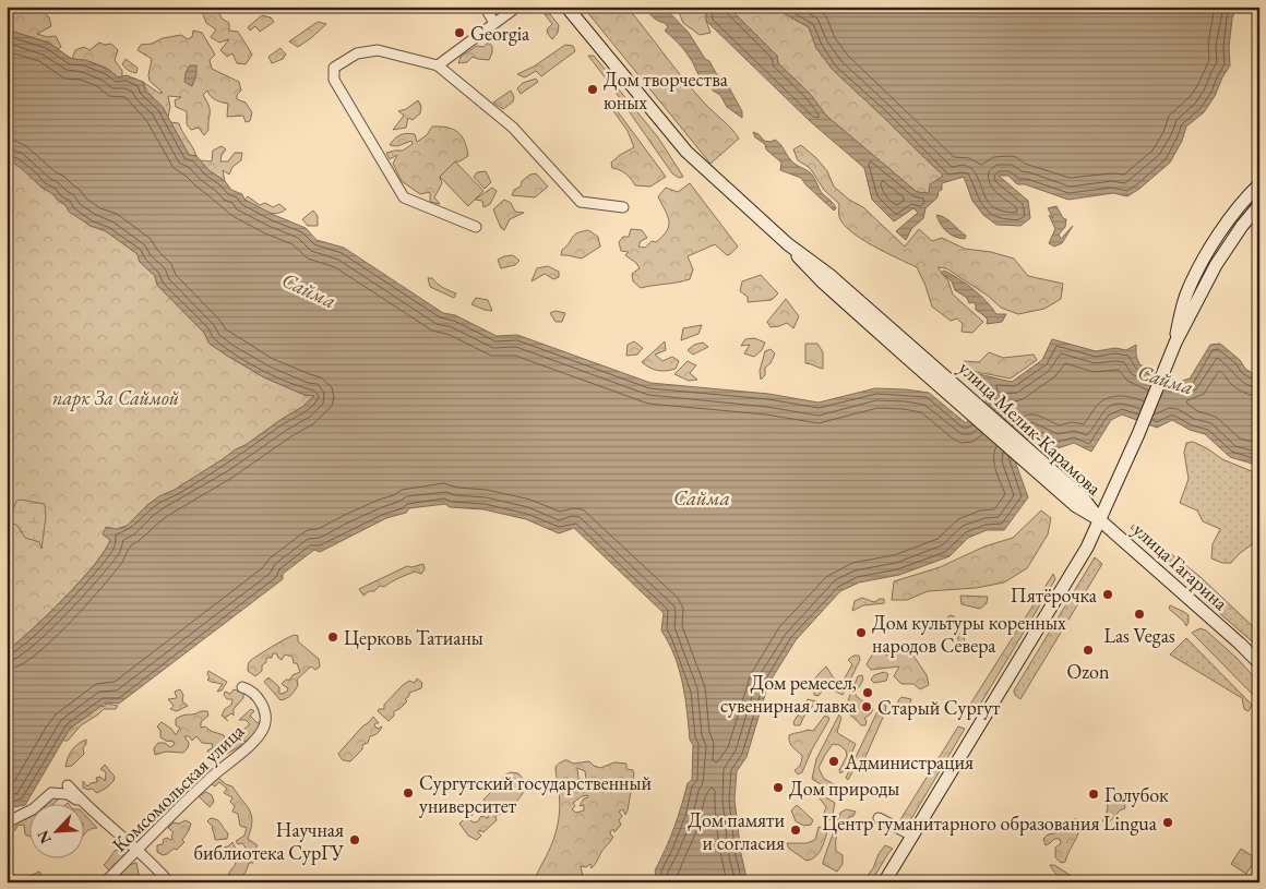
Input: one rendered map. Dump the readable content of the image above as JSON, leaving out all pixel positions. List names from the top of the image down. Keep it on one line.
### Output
{"streets":{"main road":["улица Мелик-Карамова","улица Гагарина"],"street":["Комсомольская улица"]},"crossings":[["улица Мелик-Карамова","улица Гагарина"]],"water":["Сайма"],"parks":["парк За Саймой"],"places":["Georgia","Дом творчества юных","Пятёрочка","Las Vegas","Дом культуры коренных народов Севера","Церковь Татианы","Ozon","Дом ремесел, сувенирная лавка","Старый Сургут","Администрация","Дом природы","Сургутский государственный университет","Голубок","Центр гуманитарного образования Lingua","Дом памяти и согласия","Научная библиотека СурГУ"],"north":"bottom left"}
